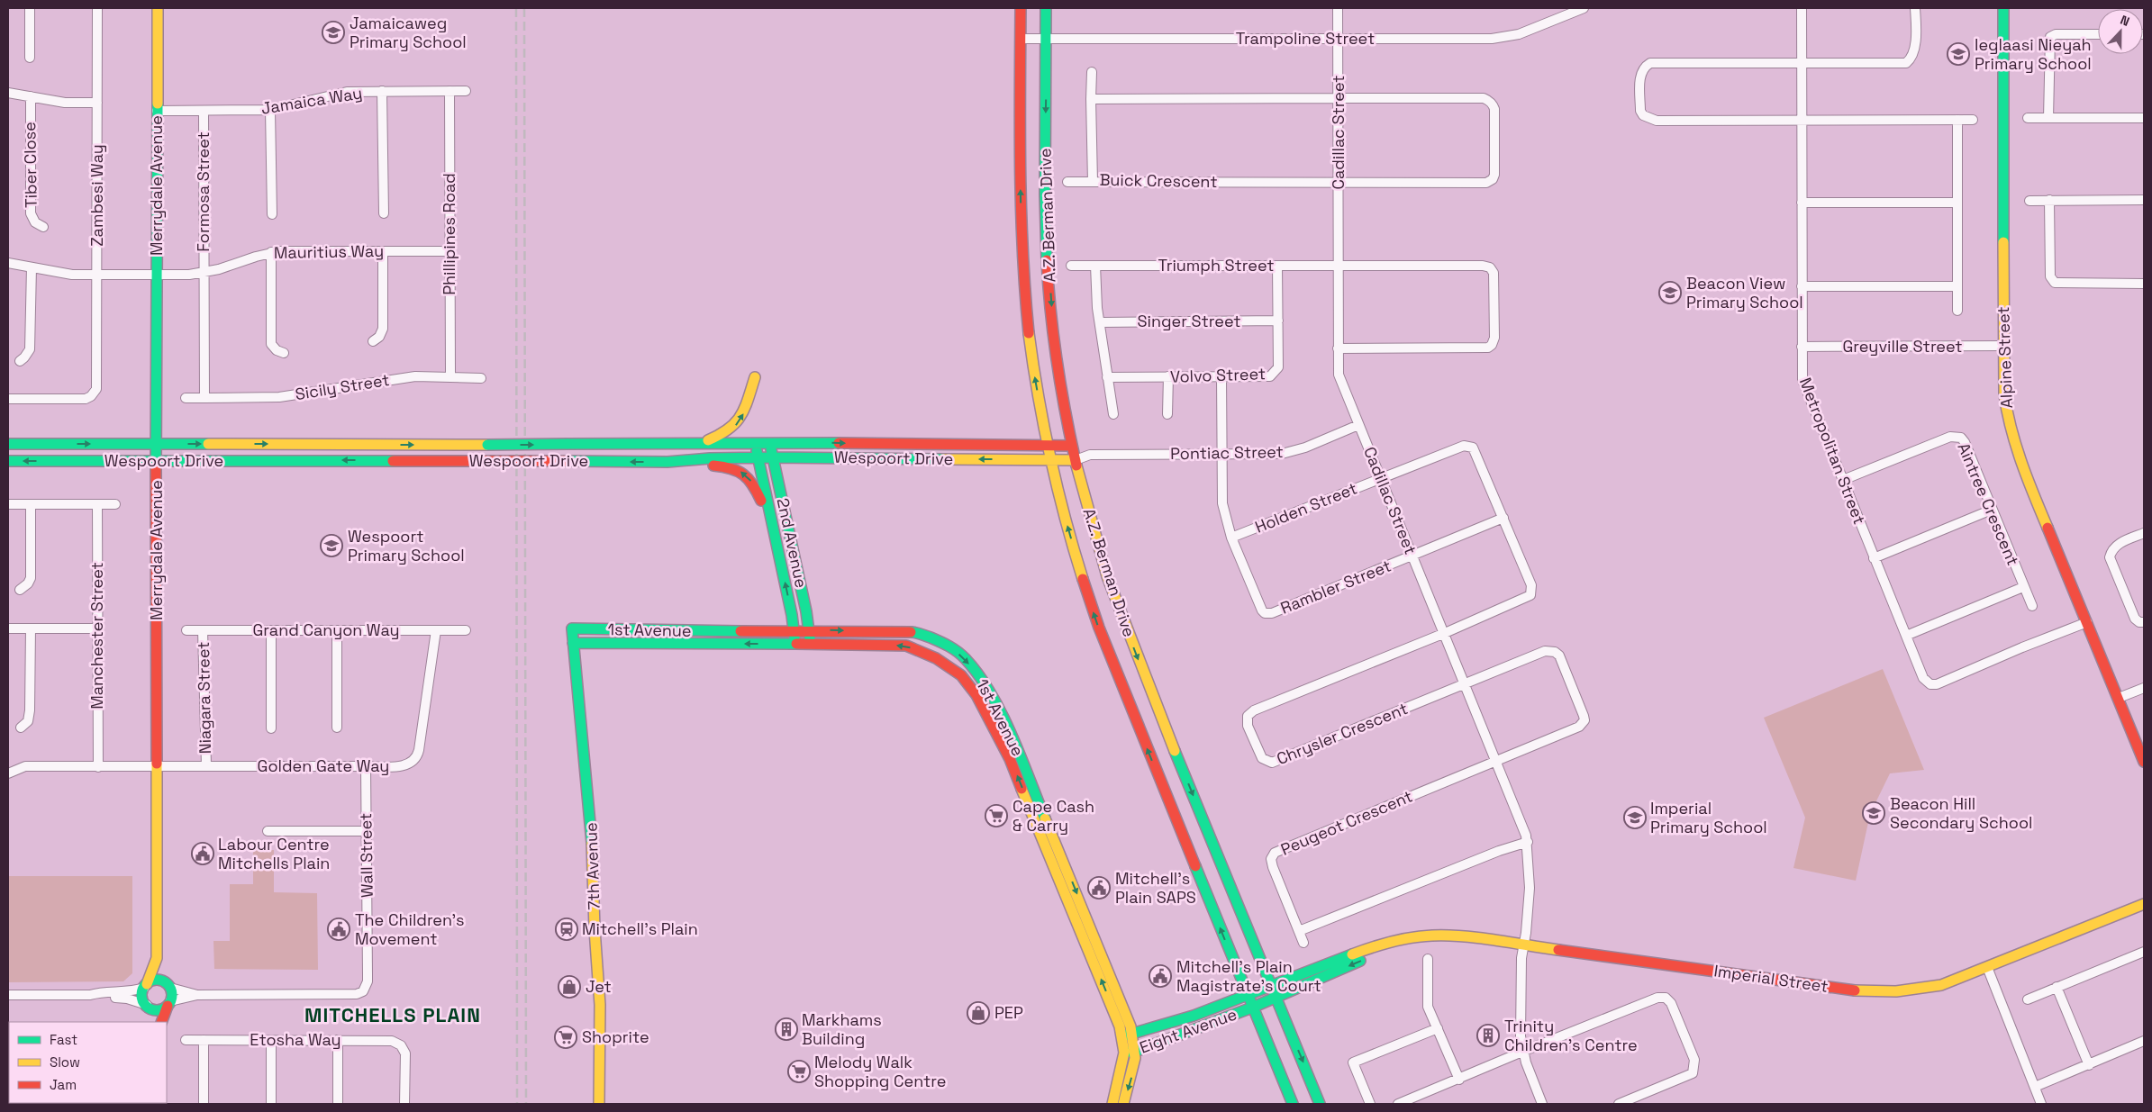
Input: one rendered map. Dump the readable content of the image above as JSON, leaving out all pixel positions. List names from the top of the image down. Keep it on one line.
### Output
{"streets":{"street":["Trampoline Street","Jamaica Way","Cadillac Street","Tiber Close","Buick Crescent","Merrydale Avenue","Formosa Street","Zambesi Way","A.Z. Berman Drive","Phillipines Road","Mauritius Way","Triumph Street","Singer Street","Greyville Street","Alpine Street","Volvo Street","Sicily Street","Metropolitan Street","Pontiac Street","Wespoort Drive","Aintree Crescent","Holden Street","2nd Avenue","Rambler Street","Grand Canyon Way","1st Avenue","Manchester Street","Niagara Street","Chrysler Crescent","Golden Gate Way","Peugeot Crescent","Wall Street","7th Avenue","Imperial Street","Eight Avenue","Etosha Way"]},"crossings":[["Trampoline Street","Cadillac Street"],["Trampoline Street","A.Z. Berman Drive"],["Jamaica Way","Merrydale Avenue"],["Jamaica Way","Formosa Street"],["Jamaica Way","Phillipines Road"],["Cadillac Street","Buick Crescent"],["Cadillac Street","Triumph Street"],["Cadillac Street","Pontiac Street"],["Cadillac Street","Holden Street"],["Cadillac Street","Rambler Street"],["Cadillac Street","Chrysler Crescent"],["Cadillac Street","Peugeot Crescent"],["Cadillac Street","Imperial Street"],["Merrydale Avenue","Mauritius Way"],["Merrydale Avenue","Wespoort Drive"],["Merrydale Avenue","Golden Gate Way"],["Formosa Street","Mauritius Way"],["Zambesi Way","Mauritius Way"],["A.Z. Berman Drive","Pontiac Street"],["A.Z. Berman Drive","Wespoort Drive"],["A.Z. Berman Drive","Imperial Street"],["A.Z. Berman Drive","Eight Avenue"],["Phillipines Road","Mauritius Way"],["Phillipines Road","Sicily Street"],["Triumph Street","Volvo Street"],["Singer Street","Volvo Street"],["Greyville Street","Alpine Street"],["Greyville Street","Metropolitan Street"],["Alpine Street","Metropolitan Street"],["Volvo Street","Rambler Street"],["Metropolitan Street","Aintree Crescent"],["Pontiac Street","Wespoort Drive"],["Pontiac Street","Rambler Street"],["Wespoort Drive","2nd Avenue"],["Holden Street","Rambler Street"],["Holden Street","Chrysler Crescent"],["2nd Avenue","1st Avenue"],["Grand Canyon Way","Niagara Street"],["Grand Canyon Way","Golden Gate Way"],["1st Avenue","7th Avenue"],["1st Avenue","Eight Avenue"],["Manchester Street","Golden Gate Way"],["Niagara Street","Golden Gate Way"],["Chrysler Crescent","Peugeot Crescent"],["Golden Gate Way","Wall Street"],["Imperial Street","Eight Avenue"]],"districts":["MITCHELLS PLAIN"],"places":{"school or university":["Jamaicaweg Primary School","Ieglaasi Nieyah Primary School","Beacon View Primary School","Wespoort Primary School","Beacon Hill Secondary School","Imperial Primary School"],"supermarket":["Cape Cash & Carry","Shoprite","Melody Walk Shopping Centre"],"public building":["Labour Centre Mitchells Plain","Mitchell's Plain SAPS","The Children's Movement","Mitchell's Plain Magistrate's Court"],"station":["Mitchell's Plain"],"shop":["Jet","PEP"],"building":["Markhams Building","Trinity Children's Centre"]},"legend":["Fast","Slow","Jam"],"north":"top"}
